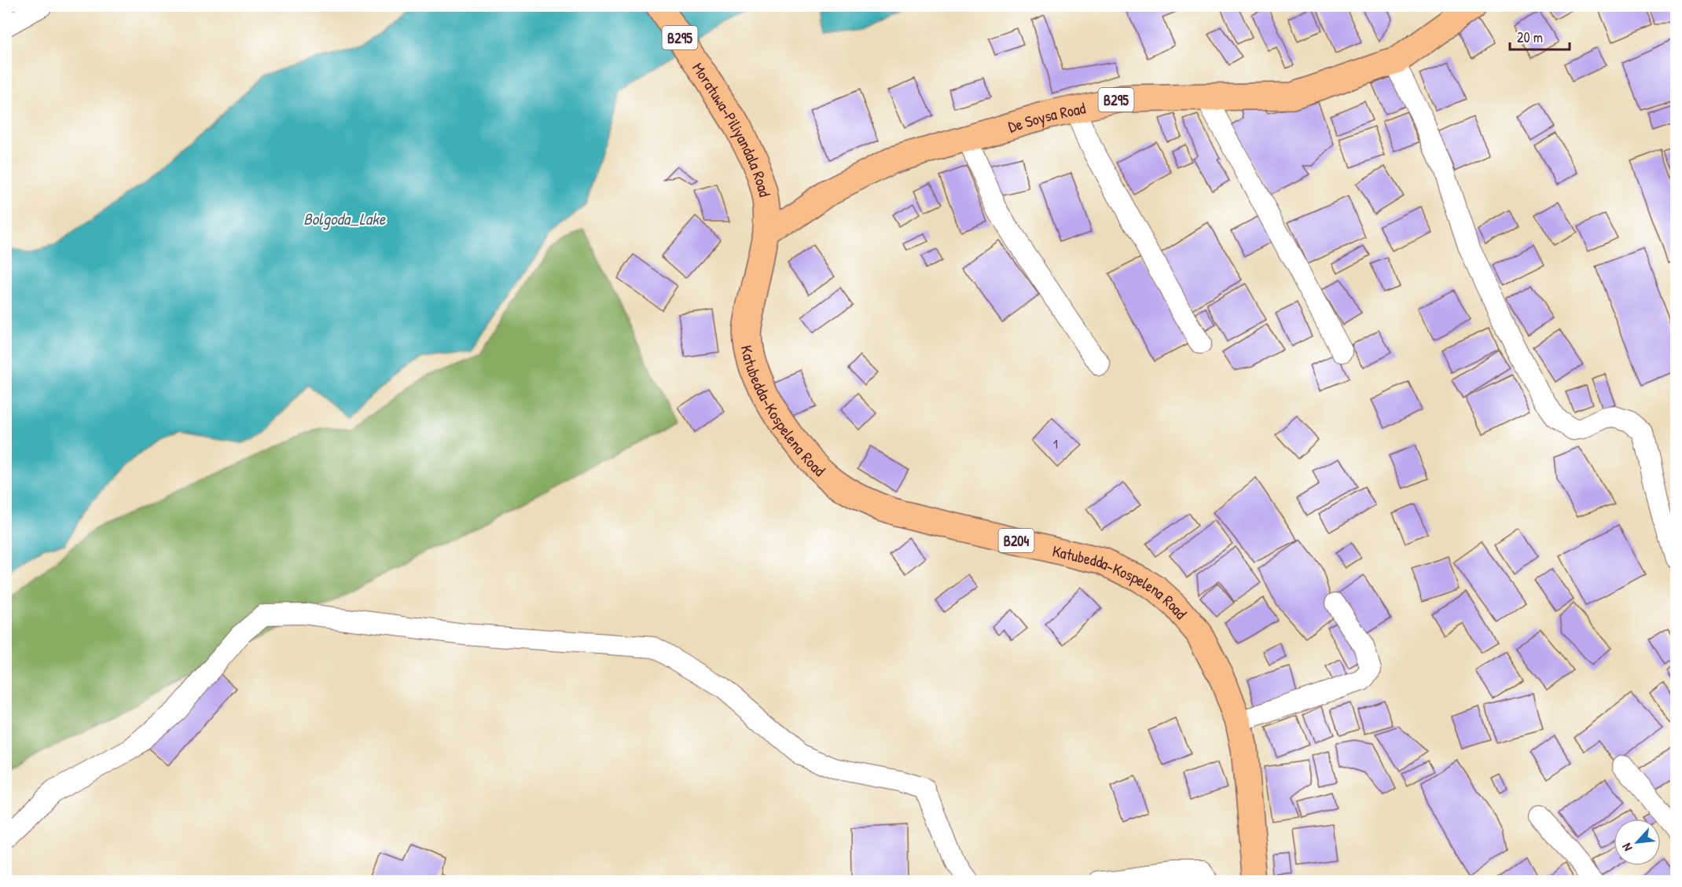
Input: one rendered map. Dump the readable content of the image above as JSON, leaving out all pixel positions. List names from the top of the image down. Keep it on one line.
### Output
{"streets":{"main road":["B295","De Soysa Road","Moratuwa-Piliyandala Road","Katubedda-Kospelena Road","B204"]},"crossings":[["De Soysa Road","Moratuwa-Piliyandala Road"],["De Soysa Road","Katubedda-Kospelena Road"],["Moratuwa-Piliyandala Road","Katubedda-Kospelena Road"]],"water":["Bolgoda_Lake"],"house_numbers":["1"],"scale_bar":"20 m","north":"bottom left"}
